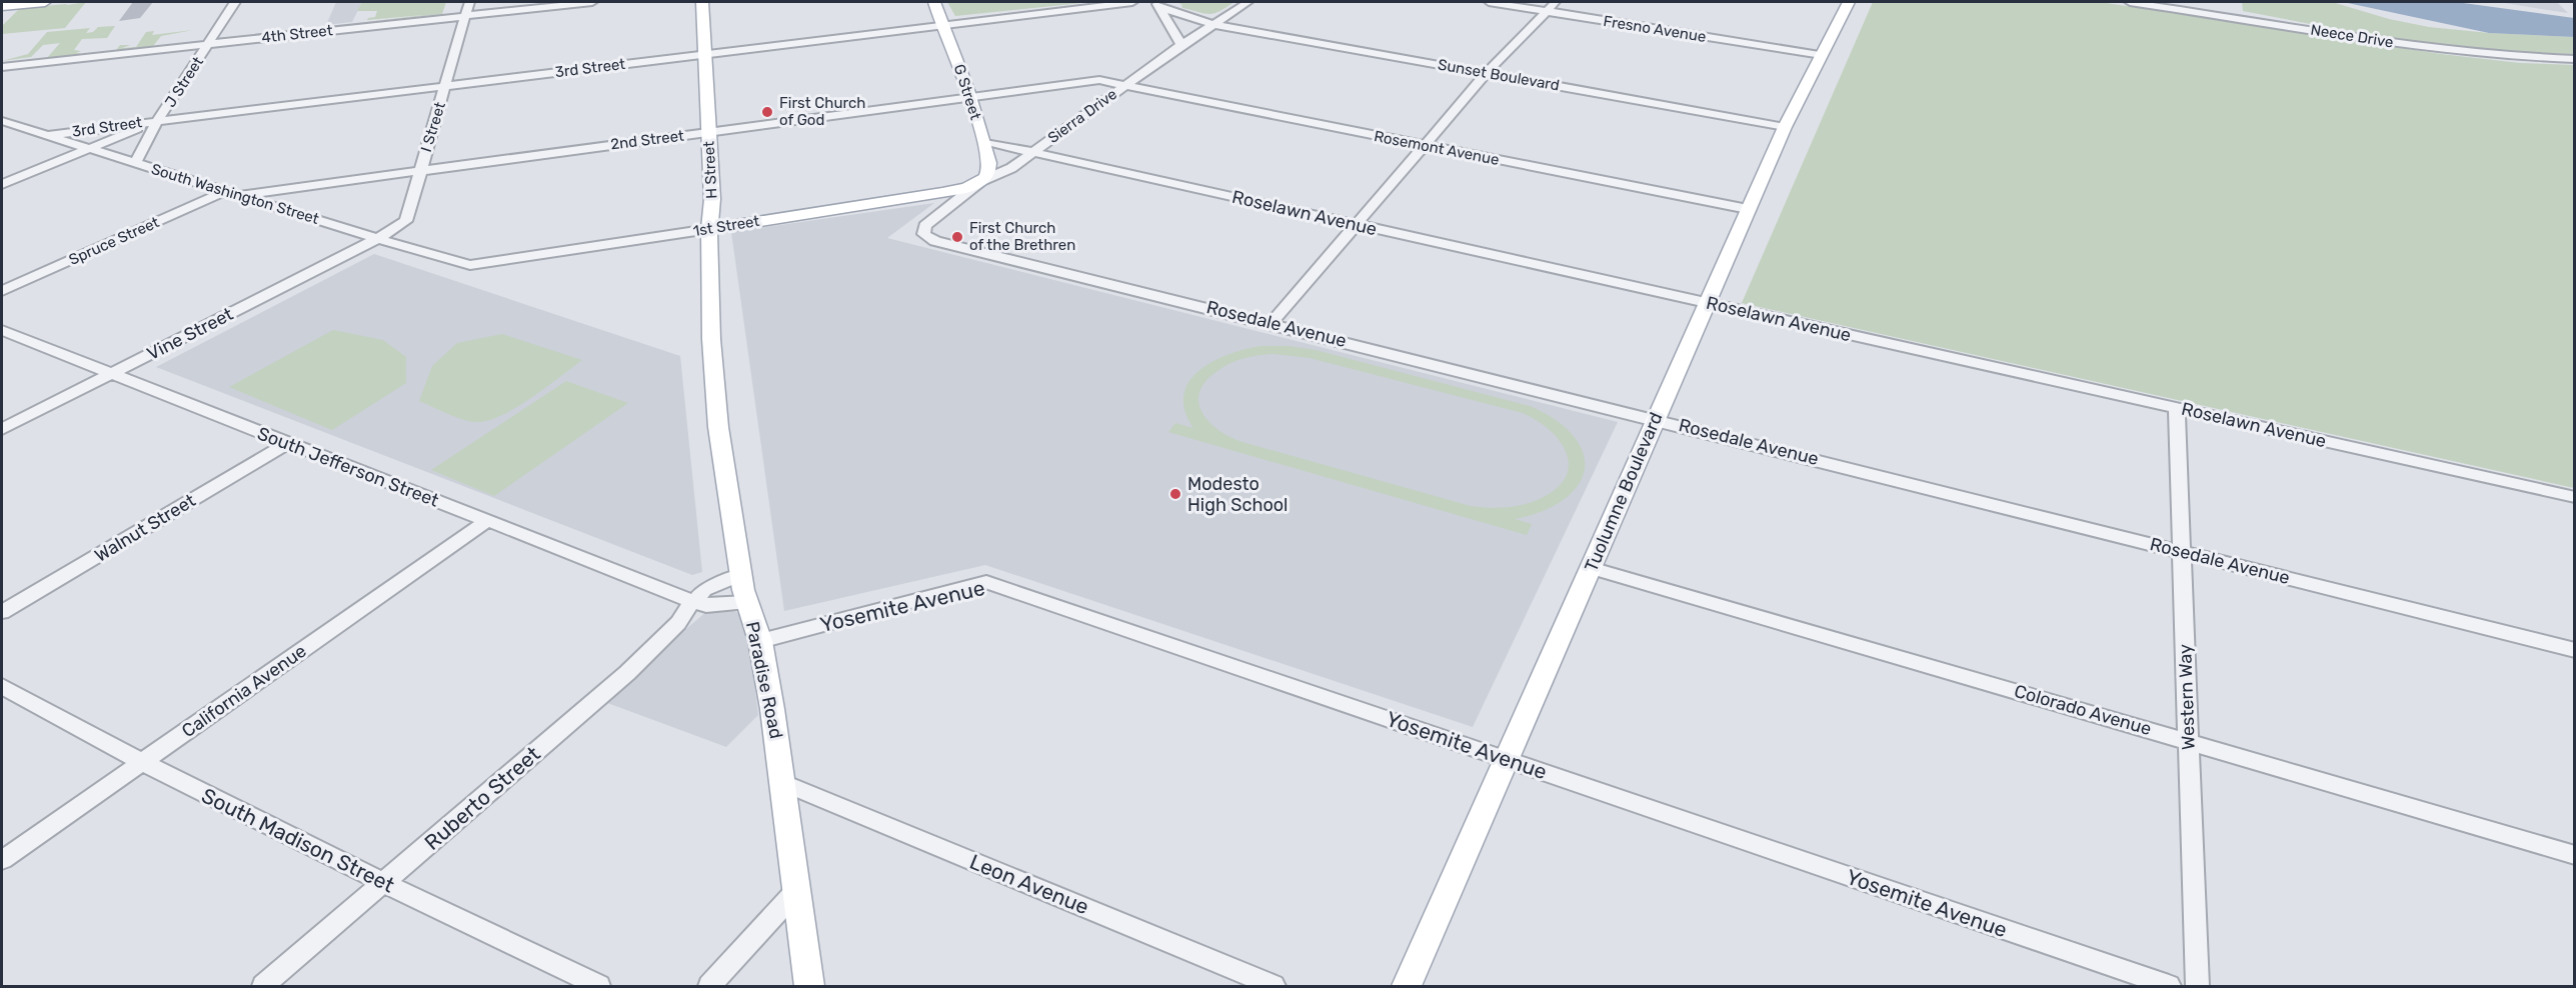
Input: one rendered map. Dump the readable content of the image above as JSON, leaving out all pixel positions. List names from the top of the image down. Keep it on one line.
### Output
{"streets":{"main road":["G Street","H Street","1st Street","Tuolumne Boulevard","Paradise Road"],"street":["Fresno Avenue","4th Street","Neece Drive","3rd Street","Sunset Boulevard","J Street","Sierra Drive","I Street","2nd Street","Rosemont Avenue","South Washington Street","Roselawn Avenue","Spruce Street","Rosedale Avenue","Vine Street","South Jefferson Street","Walnut Street","Yosemite Avenue","California Avenue","Western Way","Colorado Avenue","Ruberto Street","South Madison Street","Leon Avenue"]},"crossings":[["Fresno Avenue","Tuolumne Boulevard"],["4th Street","J Street"],["4th Street","I Street"],["3rd Street","J Street"],["3rd Street","G Street"],["3rd Street","I Street"],["3rd Street","H Street"],["3rd Street","South Washington Street"],["Sunset Boulevard","Sierra Drive"],["Sunset Boulevard","Tuolumne Boulevard"],["J Street","South Washington Street"],["G Street","Sierra Drive"],["G Street","2nd Street"],["G Street","Roselawn Avenue"],["G Street","1st Street"],["Sierra Drive","2nd Street"],["Sierra Drive","Rosemont Avenue"],["Sierra Drive","Roselawn Avenue"],["Sierra Drive","1st Street"],["Sierra Drive","Rosedale Avenue"],["I Street","2nd Street"],["I Street","South Washington Street"],["I Street","Vine Street"],["2nd Street","Rosemont Avenue"],["2nd Street","H Street"],["2nd Street","South Washington Street"],["Rosemont Avenue","Tuolumne Boulevard"],["H Street","1st Street"],["H Street","Paradise Road"],["South Washington Street","1st Street"],["South Washington Street","Spruce Street"],["South Washington Street","Vine Street"],["Roselawn Avenue","Tuolumne Boulevard"],["Roselawn Avenue","Western Way"],["Rosedale Avenue","Tuolumne Boulevard"],["Rosedale Avenue","Western Way"],["Vine Street","South Jefferson Street"],["South Jefferson Street","Walnut Street"],["South Jefferson Street","Paradise Road"],["South Jefferson Street","California Avenue"],["South Jefferson Street","Ruberto Street"],["Tuolumne Boulevard","Yosemite Avenue"],["Tuolumne Boulevard","Colorado Avenue"],["Yosemite Avenue","Paradise Road"],["Paradise Road","Leon Avenue"],["California Avenue","South Madison Street"],["Western Way","Colorado Avenue"],["Ruberto Street","South Madison Street"]],"places":["First Church of God","First Church of the Brethren","Modesto High School"]}
